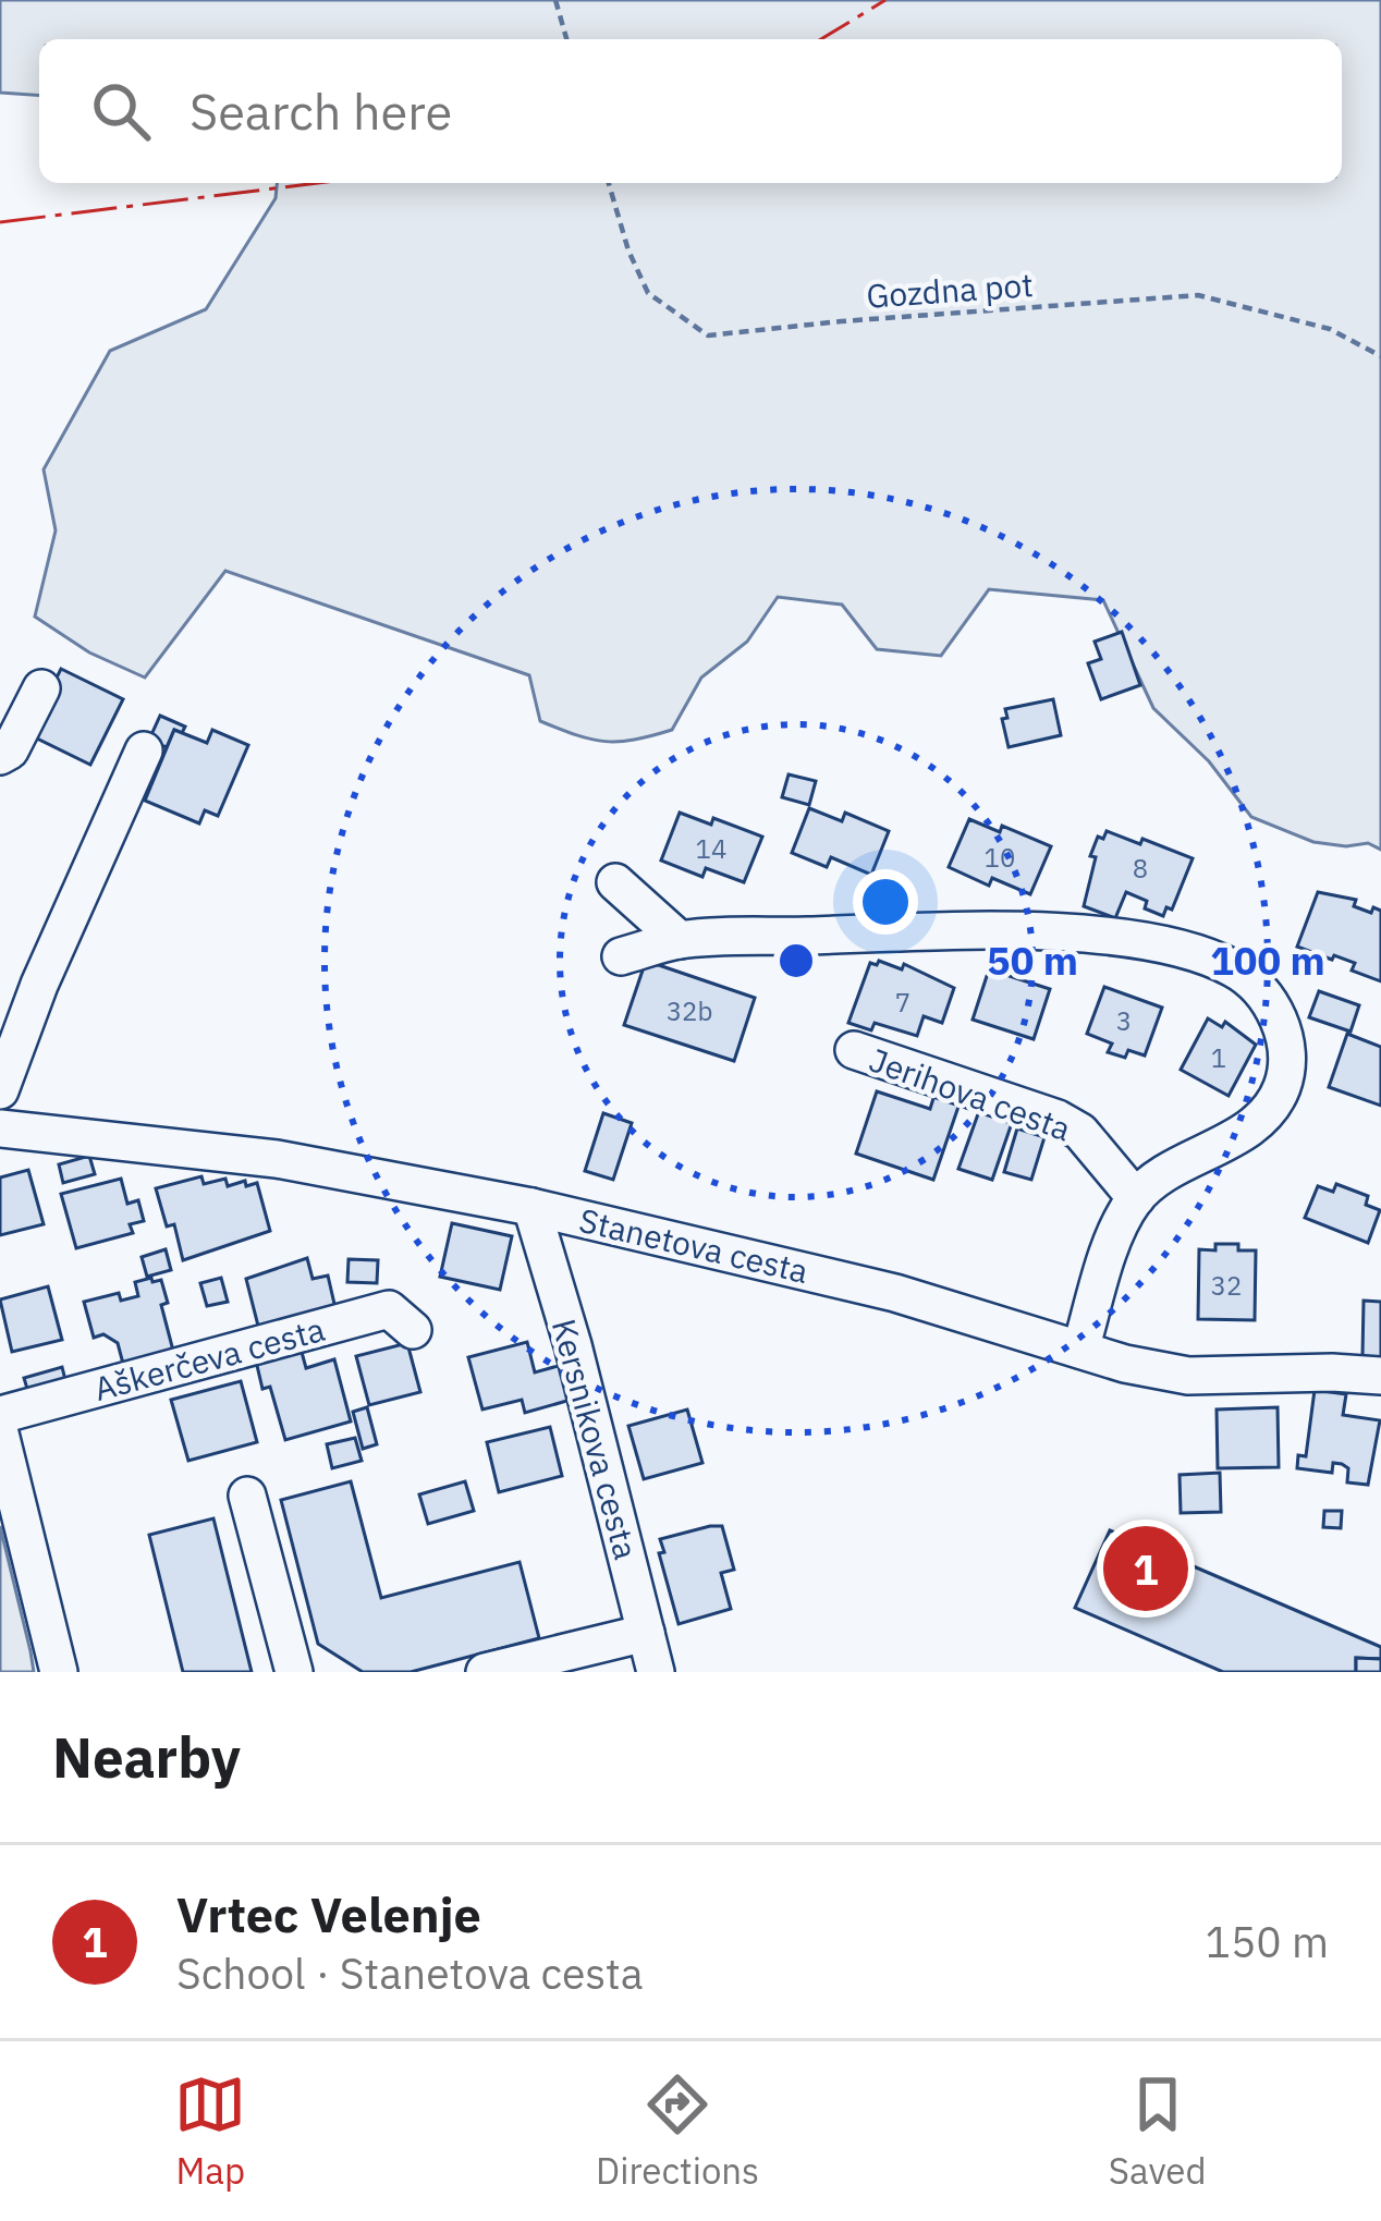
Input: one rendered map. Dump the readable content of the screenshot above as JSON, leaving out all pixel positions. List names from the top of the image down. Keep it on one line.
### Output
{"streets":{"street":["Jerihova cesta","Stanetova cesta","Aškerčeva cesta","Kersnikova cesta"],"path":["Gozdna pot"]},"crossings":[["Stanetova cesta","Kersnikova cesta"]],"house_numbers":["14","10","8","7","32b","3","1","32"],"page":{"search":"Search here","pins":"1","heading":"Nearby","list":[{"mark":"1","name":"Vrtec Velenje","note":"School · Stanetova cesta","value":"150 m"}],"nav":["Map","Directions","Saved"]},"rings":["50 m","100 m"]}
